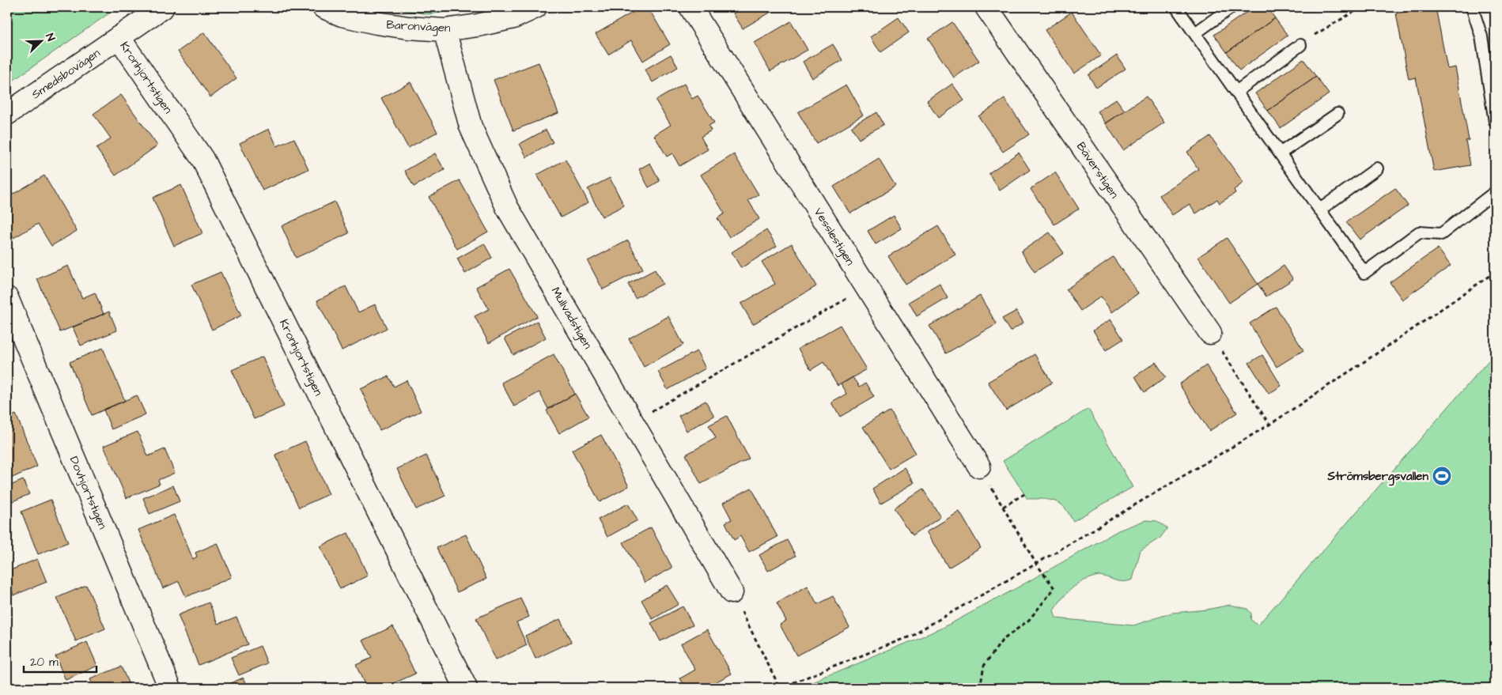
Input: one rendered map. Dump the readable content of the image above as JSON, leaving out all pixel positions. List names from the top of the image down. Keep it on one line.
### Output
{"streets":{"street":["Baronvägen","Smedsbovägen","Kronhjortstigen","Bäverstigen","Vesslestigen","Mullvadstigen","Dovhjortstigen"]},"crossings":[["Baronvägen","Mullvadstigen"],["Smedsbovägen","Kronhjortstigen"]],"places":{"sports":["Strömsbergsvallen"]},"scale_bar":"20 m","north":"top right"}
